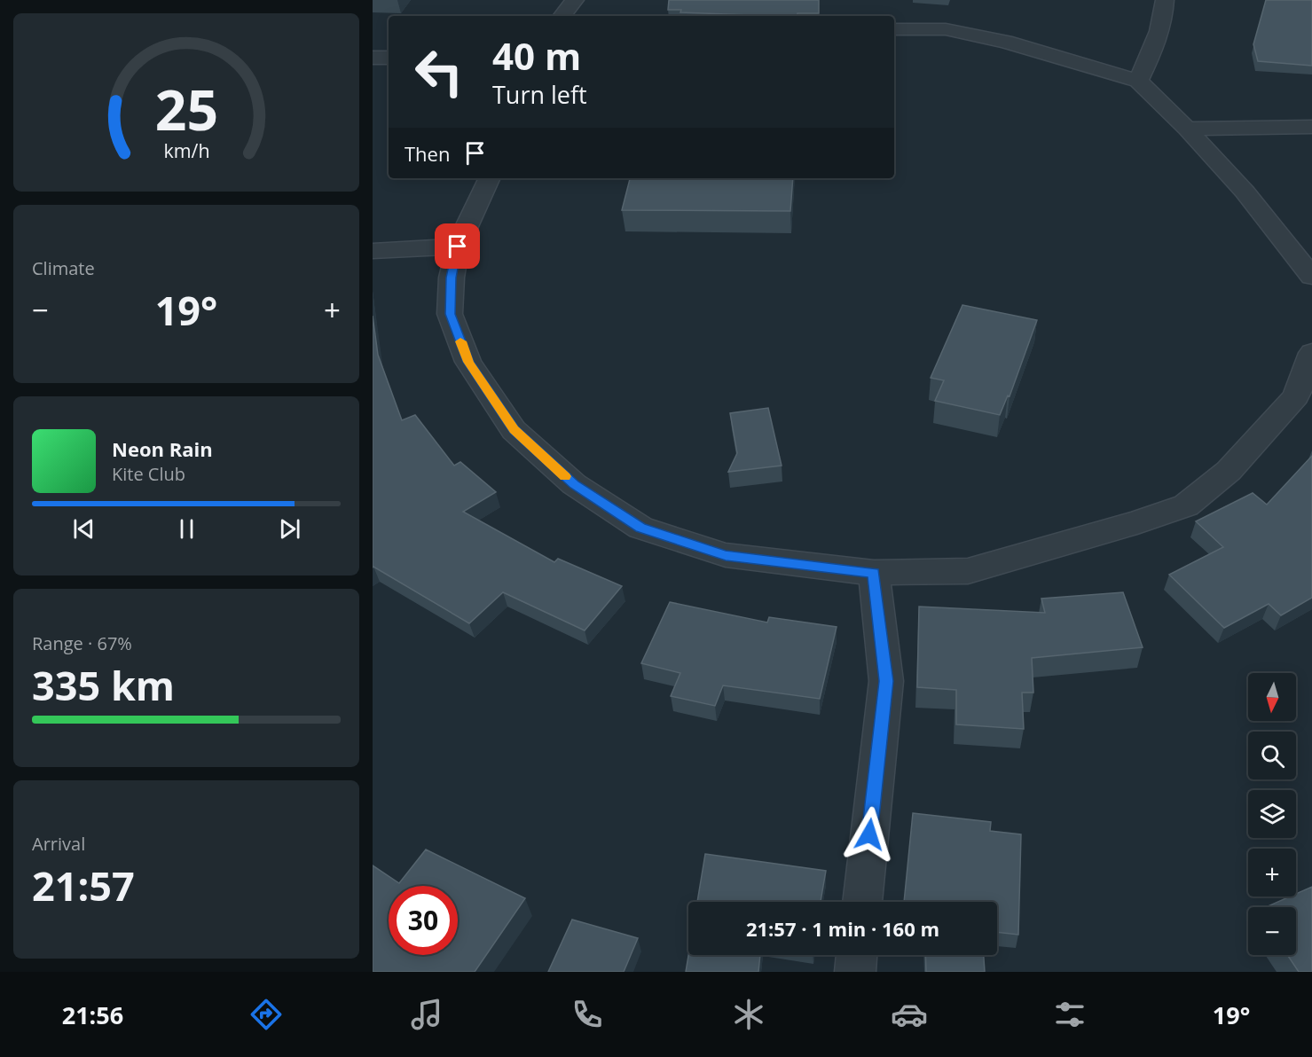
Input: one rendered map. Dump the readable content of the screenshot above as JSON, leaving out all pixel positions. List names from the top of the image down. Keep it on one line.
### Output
{"north":"bottom","page":{"turn":["40 m","Turn left"],"then":"Then","tile":["Climate",["Range · 67%","335 km"],["Arrival","21:57"]],"heat":["−","19°","+"],"song":["Neon Rain","Kite Club"],"map_buttons":["+","−"],"limit":"30","trip":"21:57 · 1 min · 160 m","tabs":["21:56","19°"],"gauge":["25","km/h"]}}
